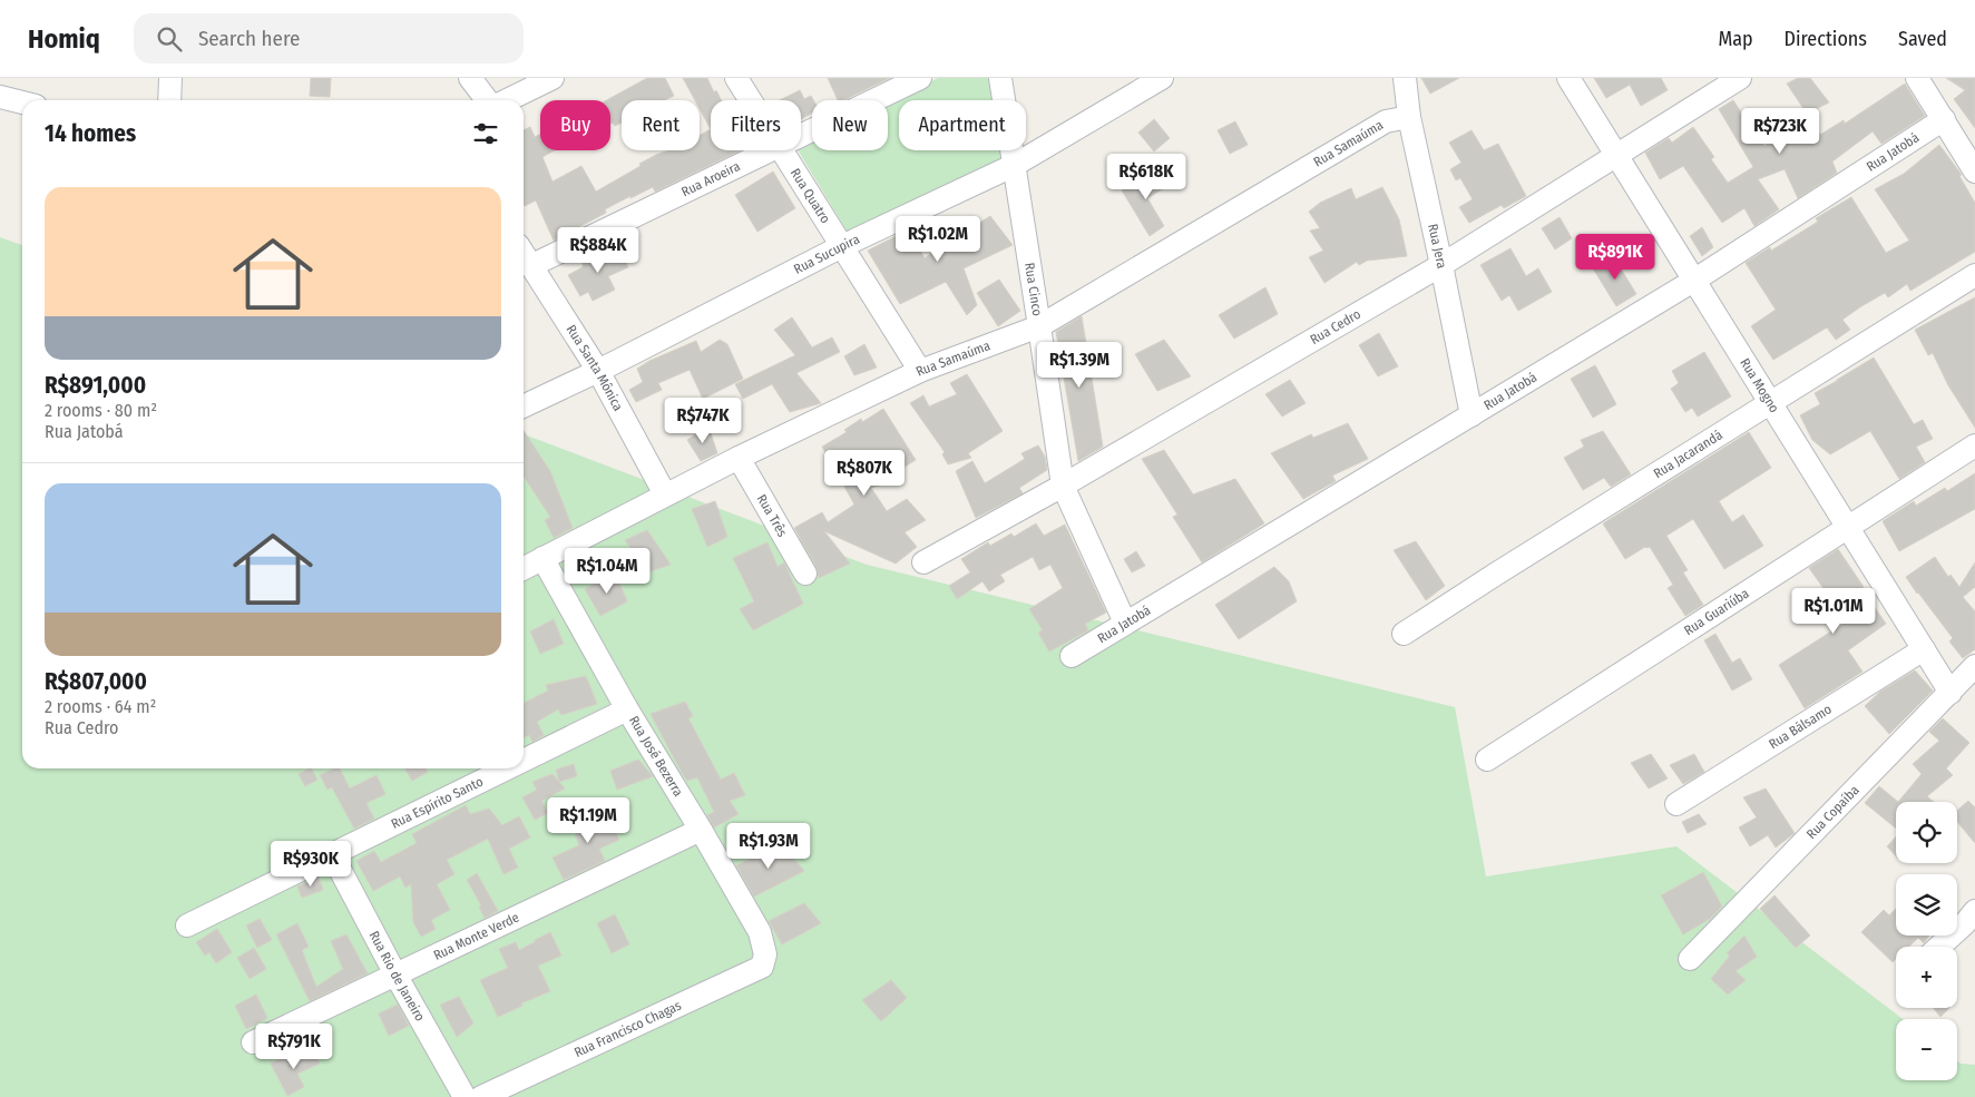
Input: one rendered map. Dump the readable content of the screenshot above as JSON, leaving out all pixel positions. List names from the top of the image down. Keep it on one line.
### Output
{"streets":{"street":["Rua Samaúma","Rua Jatobá","Rua Aroeira","Rua Quatro","Rua Jera","Rua Sucupira","Rua Cinco","Rua Cedro","Rua Santa Mônica","Rua Mogno","Rua Jacarandá","Rua Três","Rua Guariúba","Rua Bálsamo","Rua José Bezerra","Rua Espírito Santo","Rua Copaíba","Rua Monte Verde","Rua Rio de Janeiro","Rua Francisco Chagas"]},"crossings":[["Rua Samaúma","Rua Quatro"],["Rua Samaúma","Rua Jera"],["Rua Samaúma","Rua Cinco"],["Rua Samaúma","Rua Santa Mônica"],["Rua Samaúma","Rua Três"],["Rua Samaúma","Rua José Bezerra"],["Rua Jatobá","Rua Jera"],["Rua Jatobá","Rua Cinco"],["Rua Jatobá","Rua Mogno"],["Rua Aroeira","Rua Santa Mônica"],["Rua Quatro","Rua Sucupira"],["Rua Jera","Rua Cedro"],["Rua Sucupira","Rua Cinco"],["Rua Sucupira","Rua Santa Mônica"],["Rua Cinco","Rua Cedro"],["Rua Cedro","Rua Mogno"],["Rua Mogno","Rua Jacarandá"],["Rua Mogno","Rua Guariúba"],["Rua Mogno","Rua Bálsamo"],["Rua Mogno","Rua Copaíba"],["Rua José Bezerra","Rua Espírito Santo"],["Rua José Bezerra","Rua Monte Verde"],["Rua José Bezerra","Rua Francisco Chagas"],["Rua Espírito Santo","Rua Rio de Janeiro"],["Rua Monte Verde","Rua Rio de Janeiro"]],"page":{"header":"Homiq","search":"Search here","nav":["Map","Directions","Saved"],"chip":["Buy","Rent","Filters","New","Apartment"],"heading":"14 homes","price":["R$723K","R$618K","R$1.02M","R$884K","R$891K","R$1.39M","R$747K","R$807K","R$1.04M","R$1.01M","R$1.19M","R$1.93M","R$930K","R$791K"],"list":[{"name":"R$891,000","note":"2 rooms · 80 m² · Rua Jatobá"},{"name":"R$807,000","note":"2 rooms · 64 m² · Rua Cedro"}],"map_buttons":["+","−"]}}
